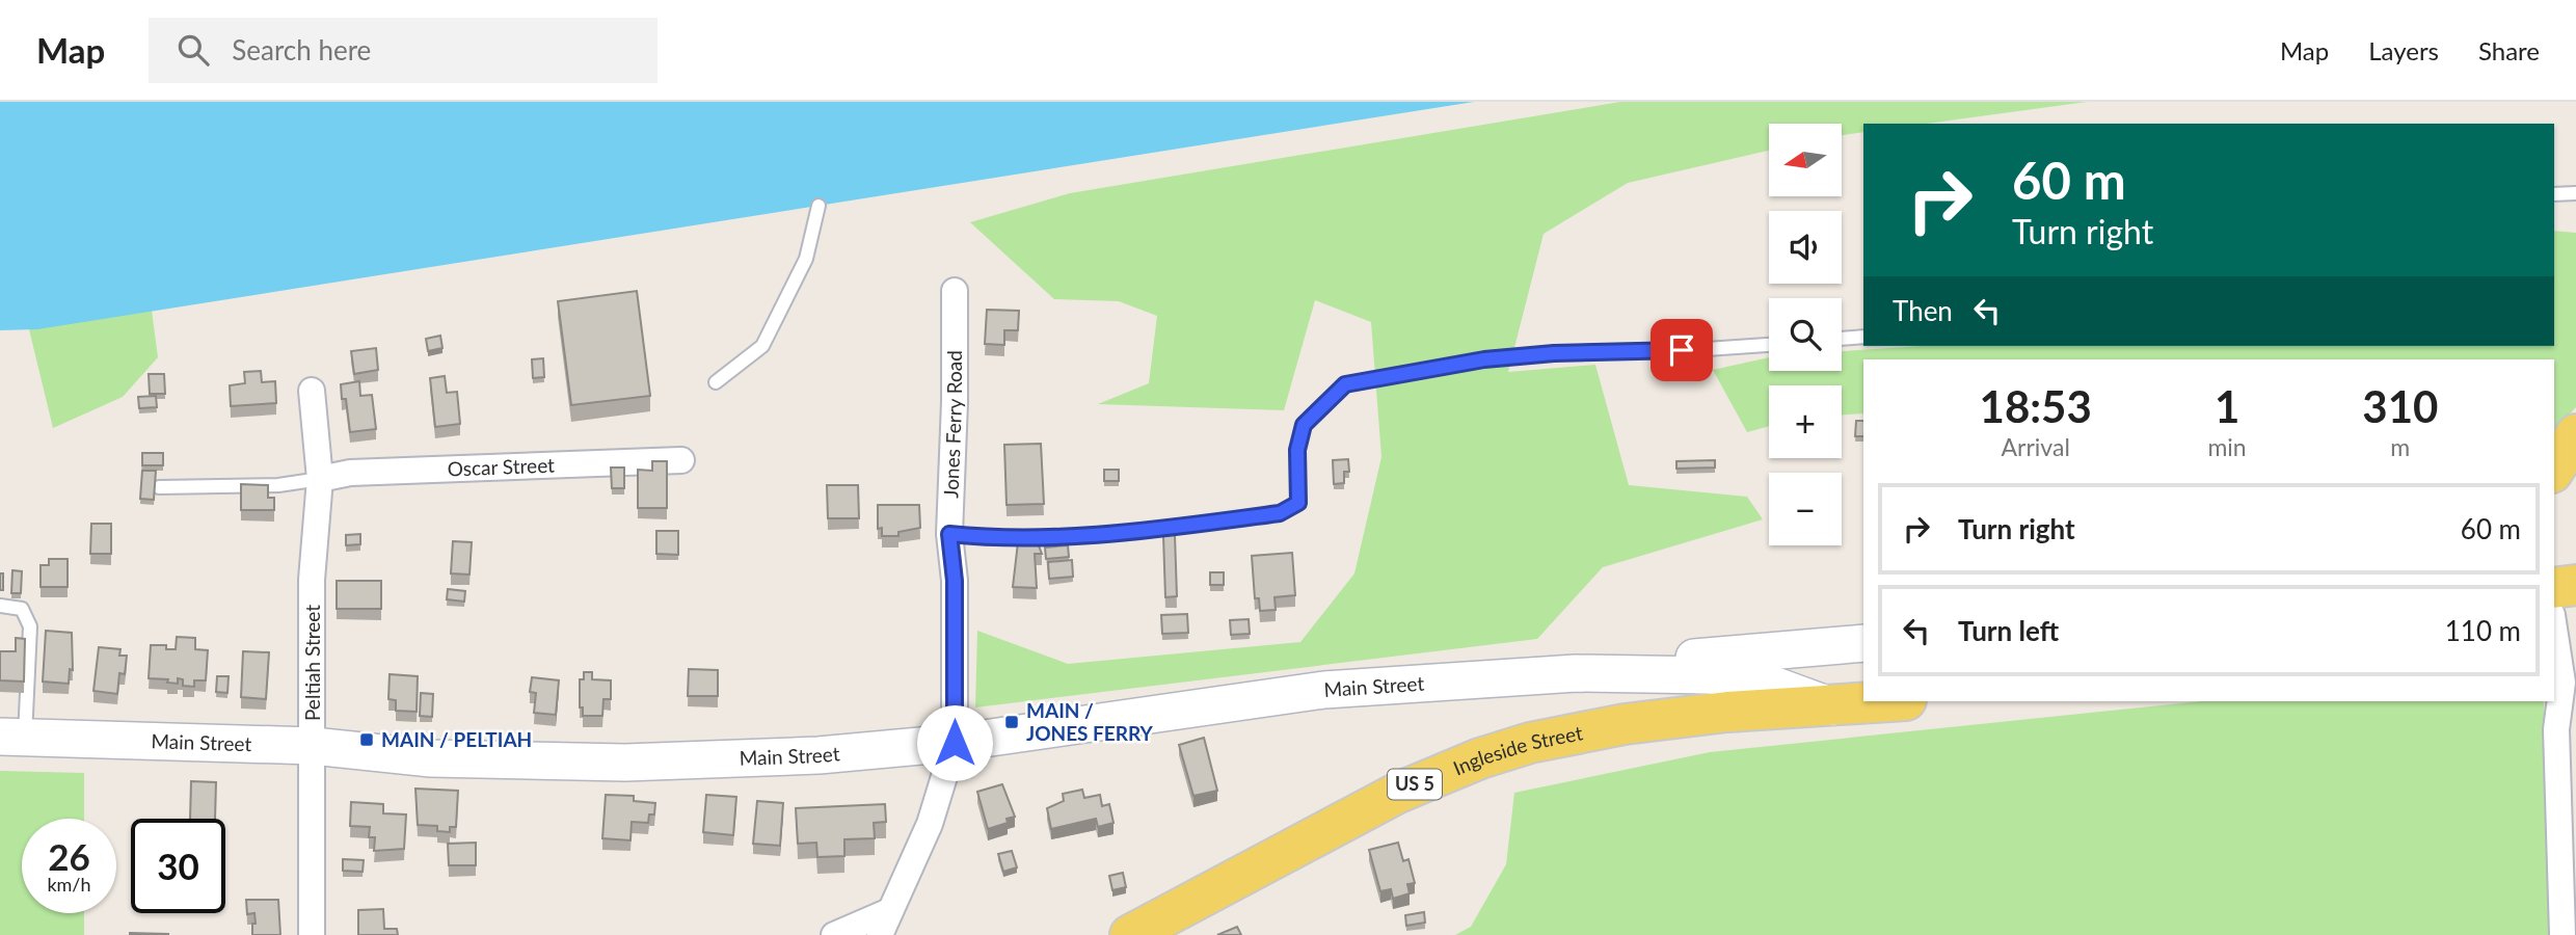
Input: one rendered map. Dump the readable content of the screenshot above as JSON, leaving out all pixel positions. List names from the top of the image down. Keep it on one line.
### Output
{"streets":{"main road":["Main Street","Ingleside Street","US 5"],"street":["Jones Ferry Road","Oscar Street","Peltiah Street"]},"crossings":[["Jones Ferry Road","Main Street"],["Oscar Street","Peltiah Street"],["Peltiah Street","Main Street"],["Main Street","Ingleside Street"]],"places":{"transit":["MAIN / JONES FERRY","MAIN / PELTIAH"]},"north":"left","page":{"header":"Map","search":"Search here","nav":["Map","Layers","Share"],"map_buttons":["+","−"],"turn":["60 m","Turn right"],"then":"Then","eta":["18:53","Arrival","1","min","310","m"],"list":[{"name":"Turn right","value":"60 m"},{"name":"Turn left","value":"110 m"}],"speed":"26 km/h","limit":"30"}}
